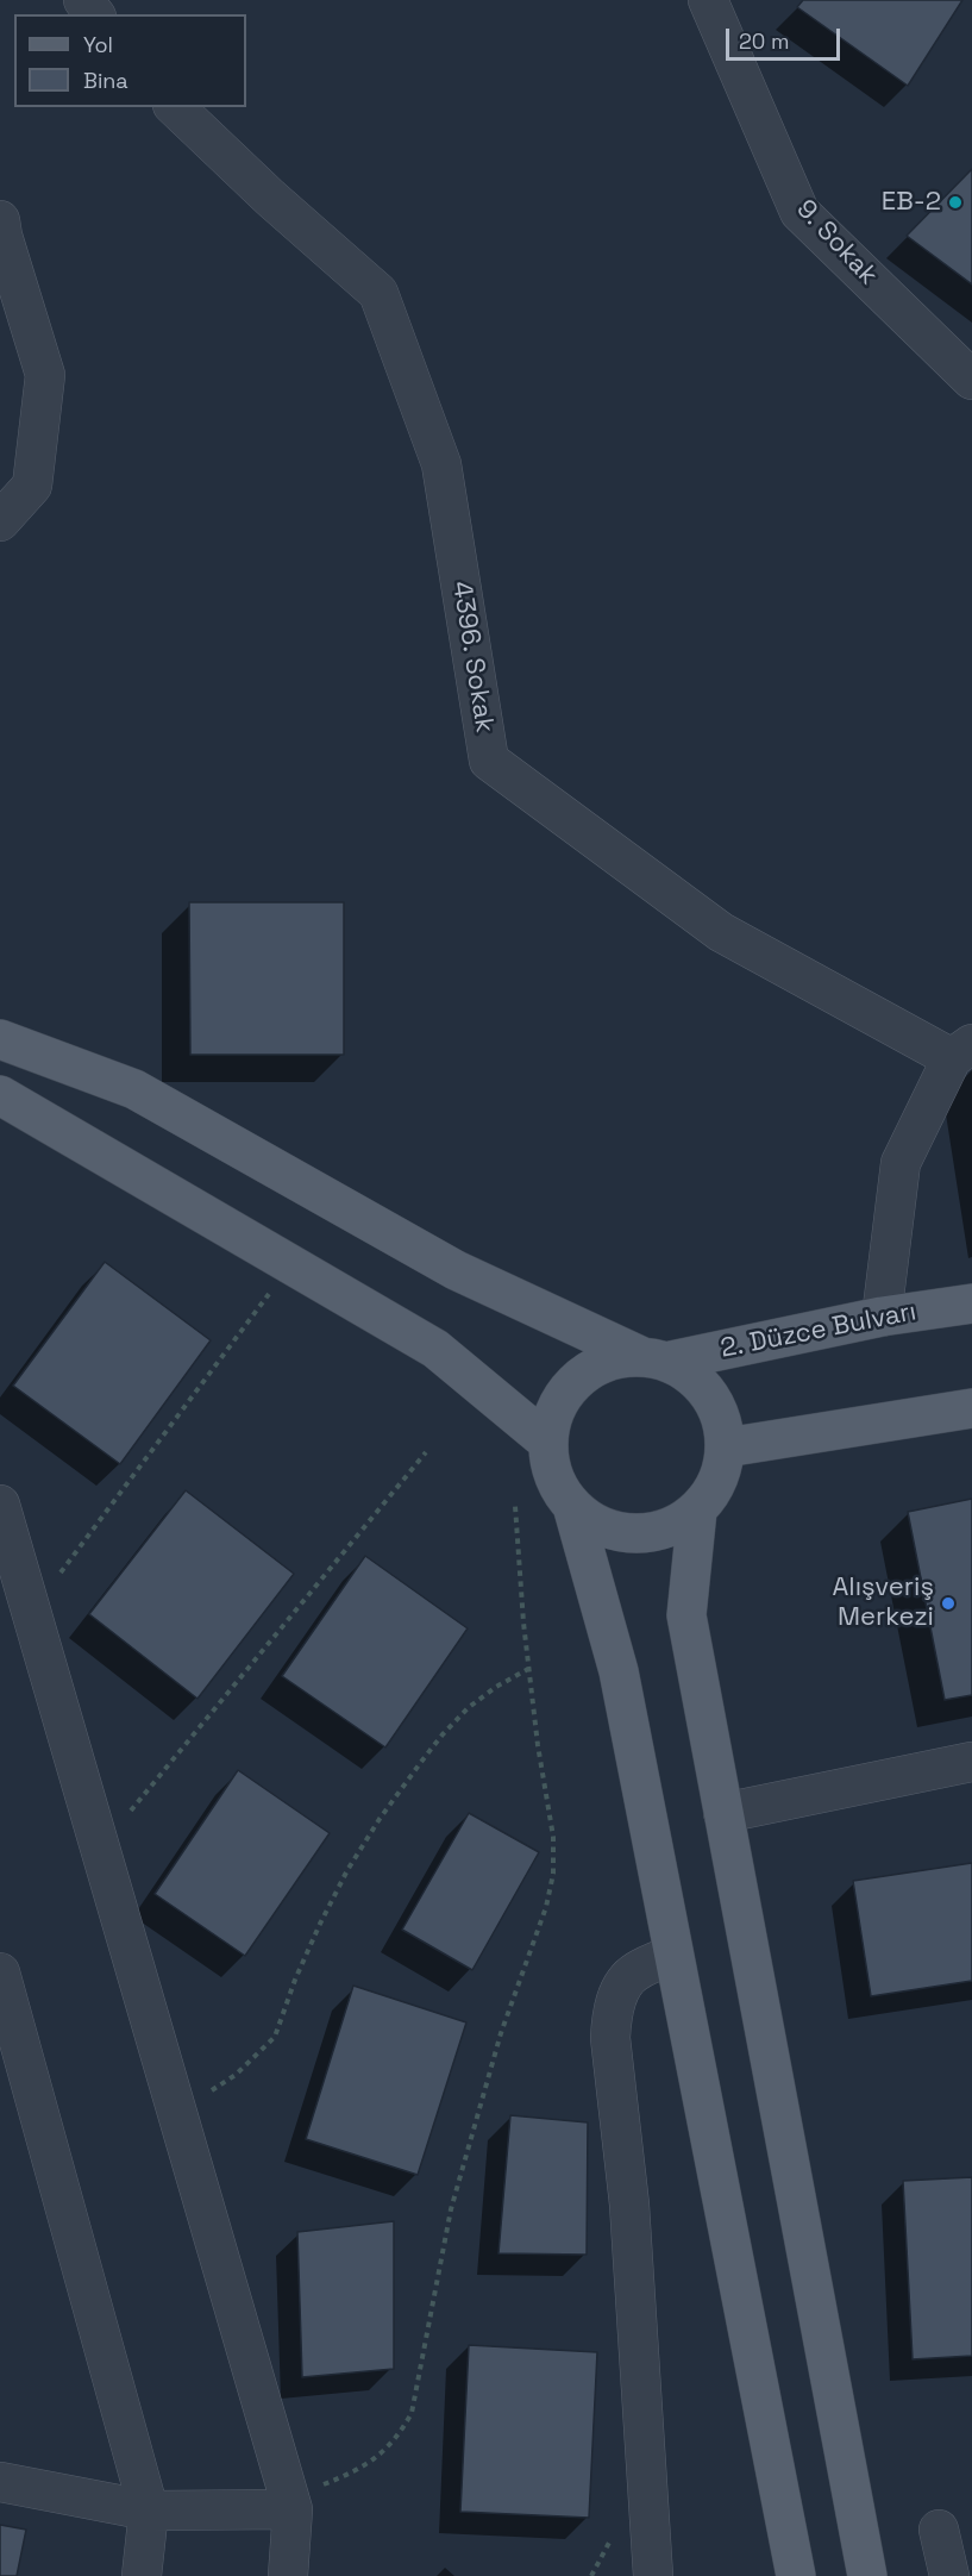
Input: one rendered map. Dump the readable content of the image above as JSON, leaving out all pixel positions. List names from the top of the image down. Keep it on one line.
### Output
{"streets":{"main road":["2. Düzce Bulvarı"],"street":["9. Sokak","4396. Sokak"]},"places":["EB-2","Alışveriş Merkezi"],"legend":["Yol","Bina"],"scale_bar":"20 m"}
